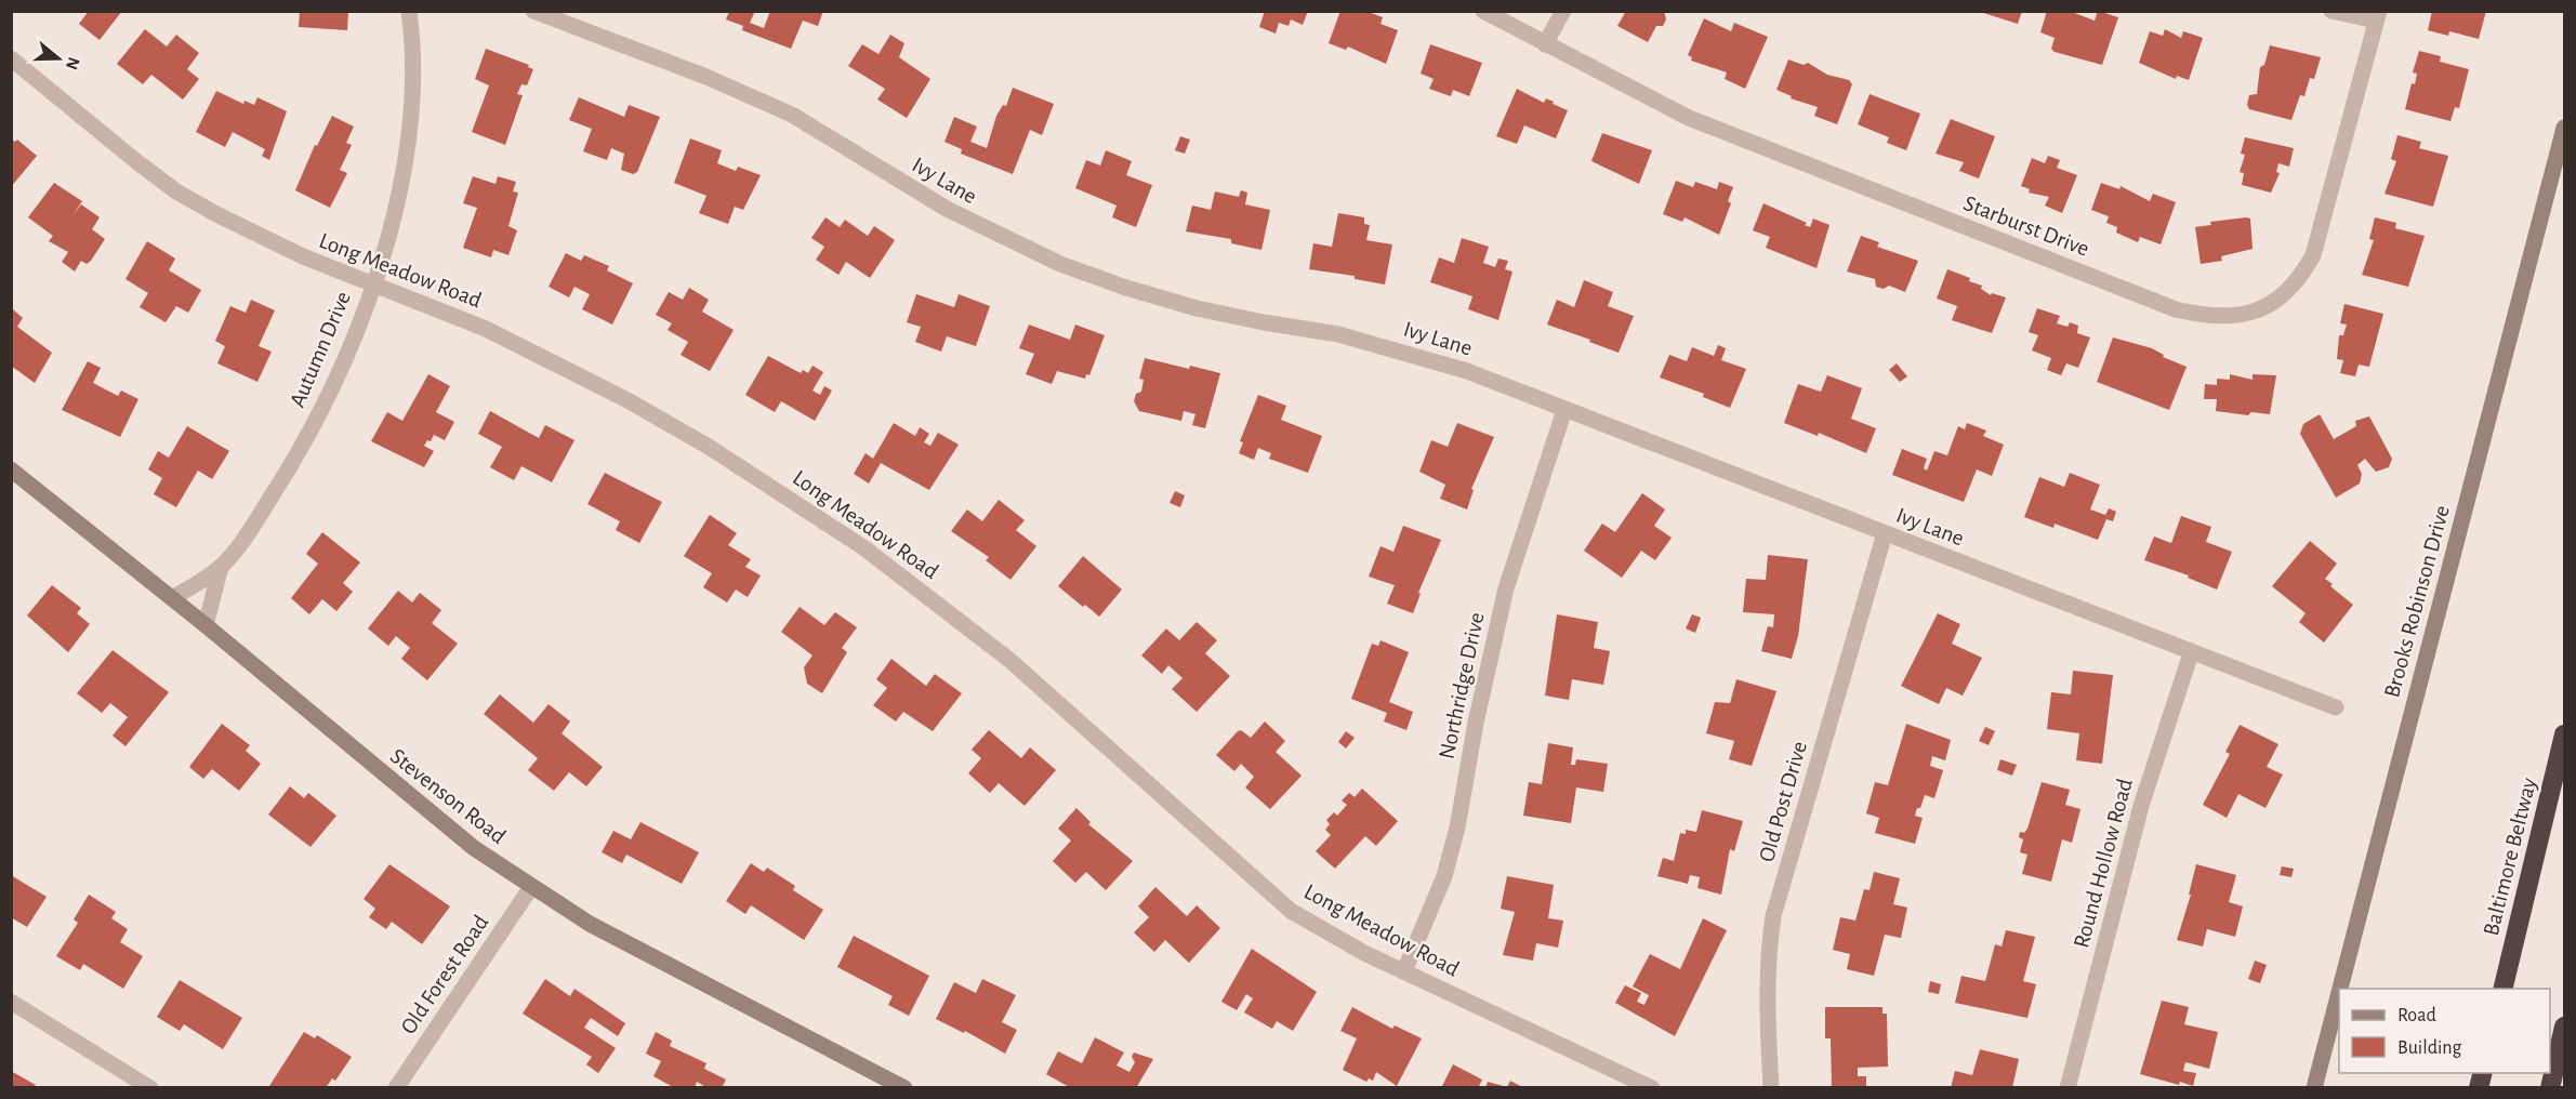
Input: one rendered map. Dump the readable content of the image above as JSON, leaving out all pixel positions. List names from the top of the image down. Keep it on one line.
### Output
{"streets":{"highway":["Baltimore Beltway"],"main road":["Brooks Robinson Drive","Stevenson Road"],"street":["Ivy Lane","Starburst Drive","Long Meadow Road","Autumn Drive","Northridge Drive","Old Post Drive","Round Hollow Road","Old Forest Road"]},"crossings":[["Ivy Lane","Northridge Drive"],["Ivy Lane","Old Post Drive"],["Ivy Lane","Round Hollow Road"],["Long Meadow Road","Autumn Drive"],["Long Meadow Road","Northridge Drive"],["Autumn Drive","Stevenson Road"],["Stevenson Road","Old Forest Road"]],"legend":["Road","Building"],"north":"right"}
